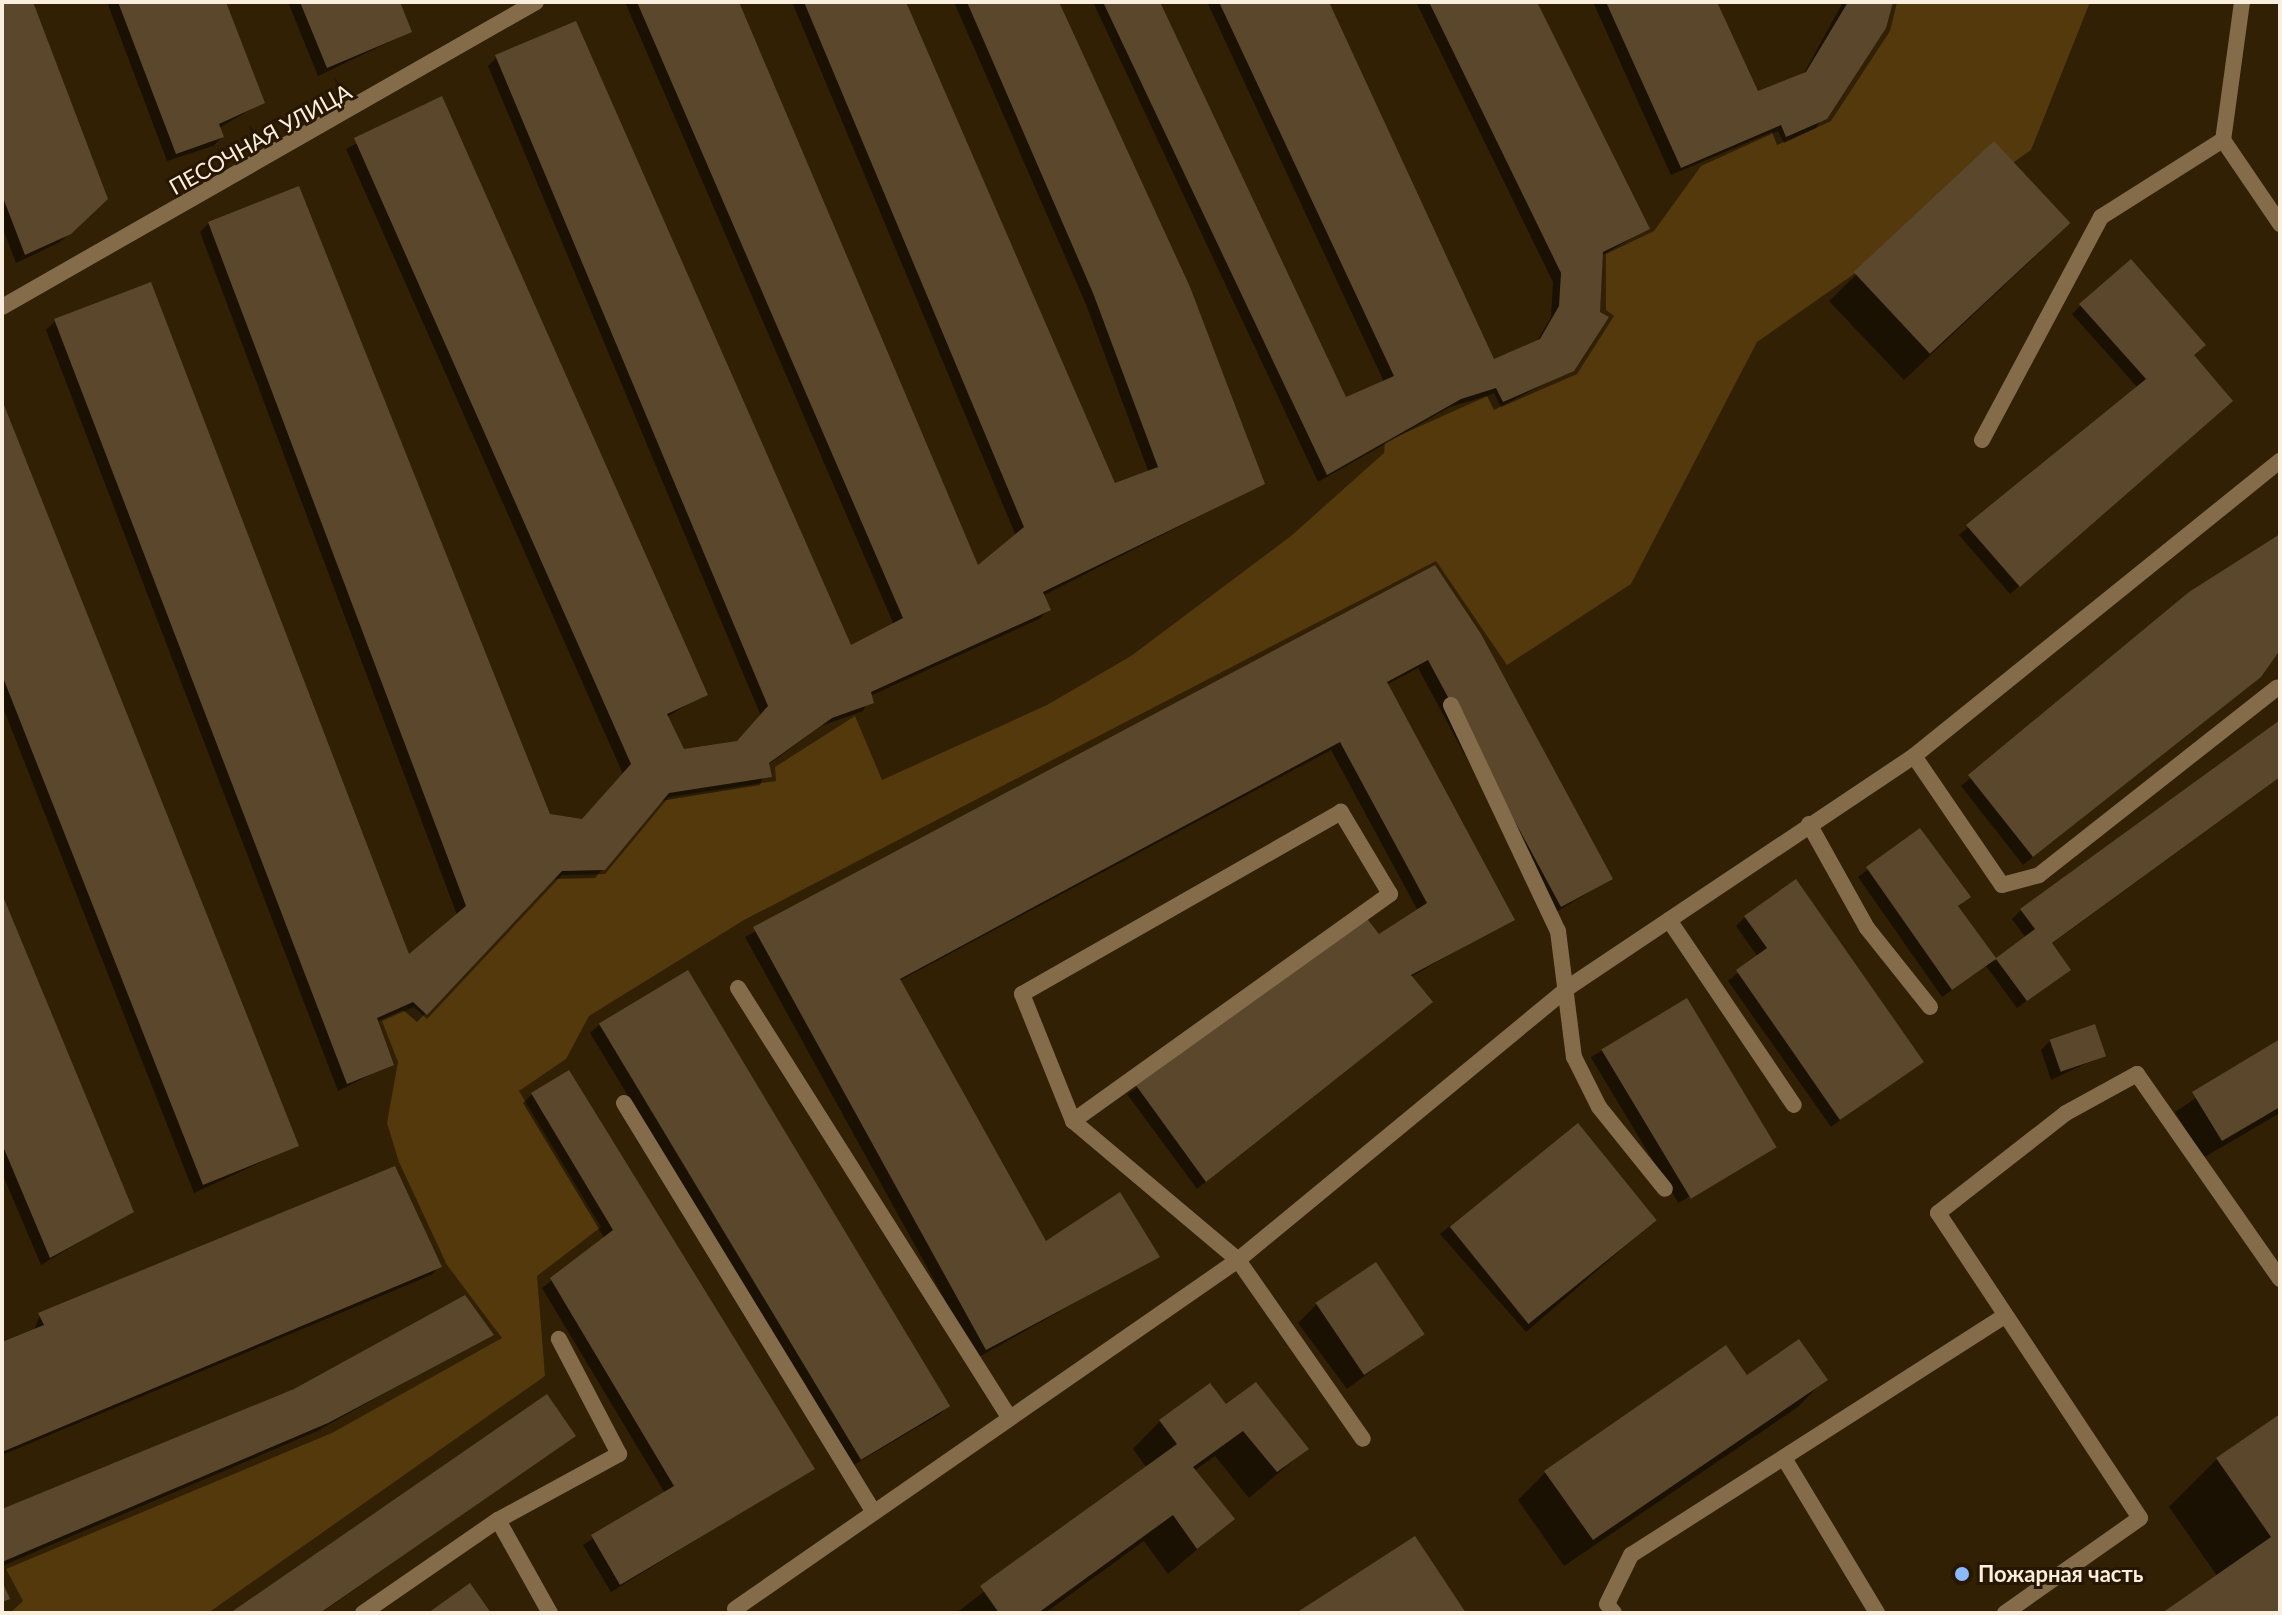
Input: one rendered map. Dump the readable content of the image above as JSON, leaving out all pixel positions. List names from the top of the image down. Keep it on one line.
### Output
{"streets":{"street":["ПЕСОЧНАЯ УЛИЦА"]},"places":["Пожарная часть"]}
